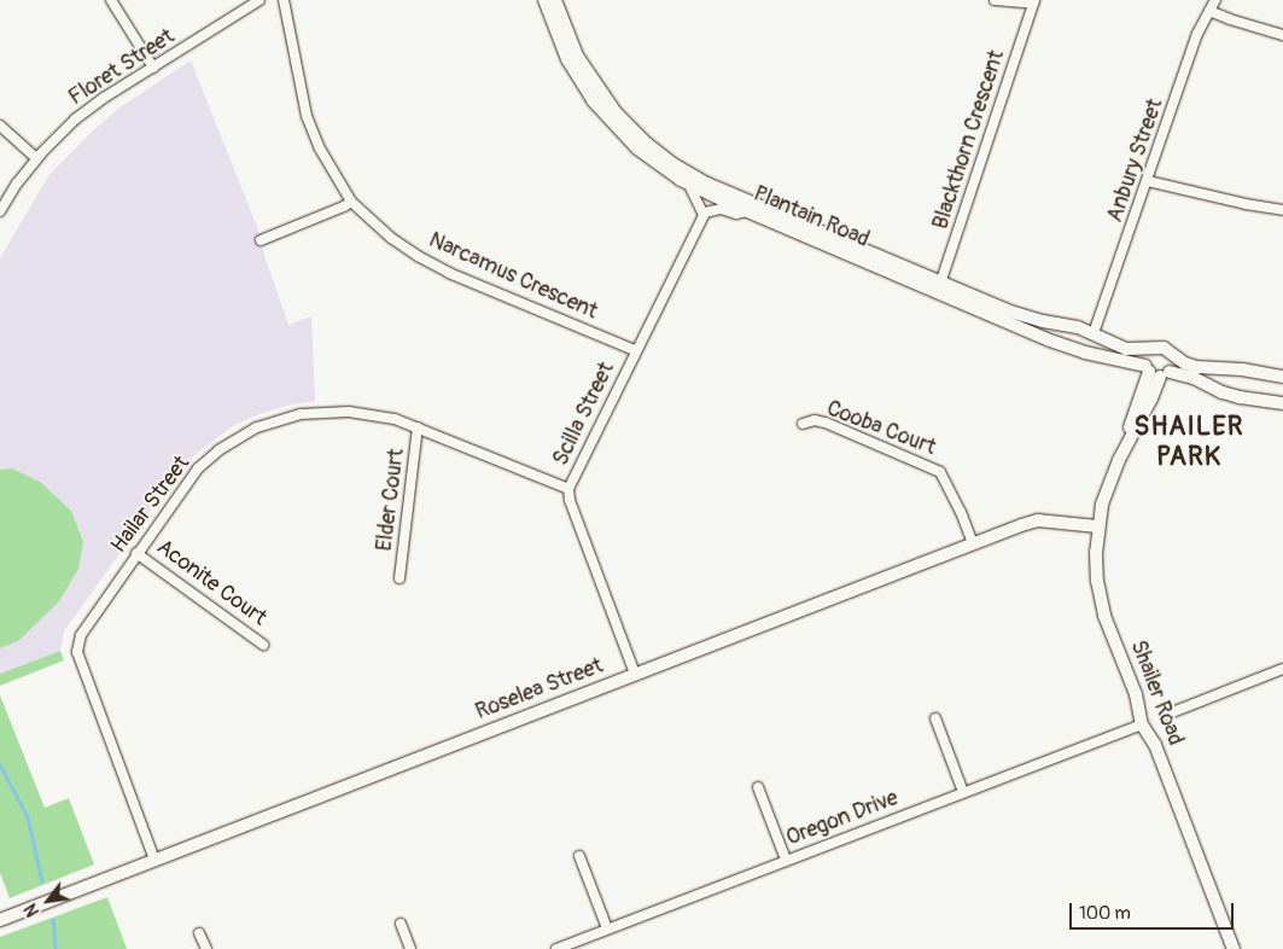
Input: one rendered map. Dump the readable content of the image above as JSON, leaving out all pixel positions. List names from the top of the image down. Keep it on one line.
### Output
{"streets":{"street":["Floret Street","Blackthorn Crescent","Anbury Street","Plantain Road","Narcamus Crescent","Scilla Street","Cooba Court","Elder Court","Hailar Street","Aconite Court","Roselea Street","Shailer Road","Oregon Drive"]},"crossings":[["Blackthorn Crescent","Plantain Road"],["Anbury Street","Plantain Road"],["Plantain Road","Shailer Road"],["Narcamus Crescent","Scilla Street"],["Scilla Street","Hailar Street"],["Scilla Street","Roselea Street"],["Cooba Court","Roselea Street"],["Elder Court","Hailar Street"],["Hailar Street","Aconite Court"],["Hailar Street","Roselea Street"],["Roselea Street","Shailer Road"],["Shailer Road","Oregon Drive"]],"districts":["SHAILER PARK"],"scale_bar":"100 m","north":"bottom left"}
